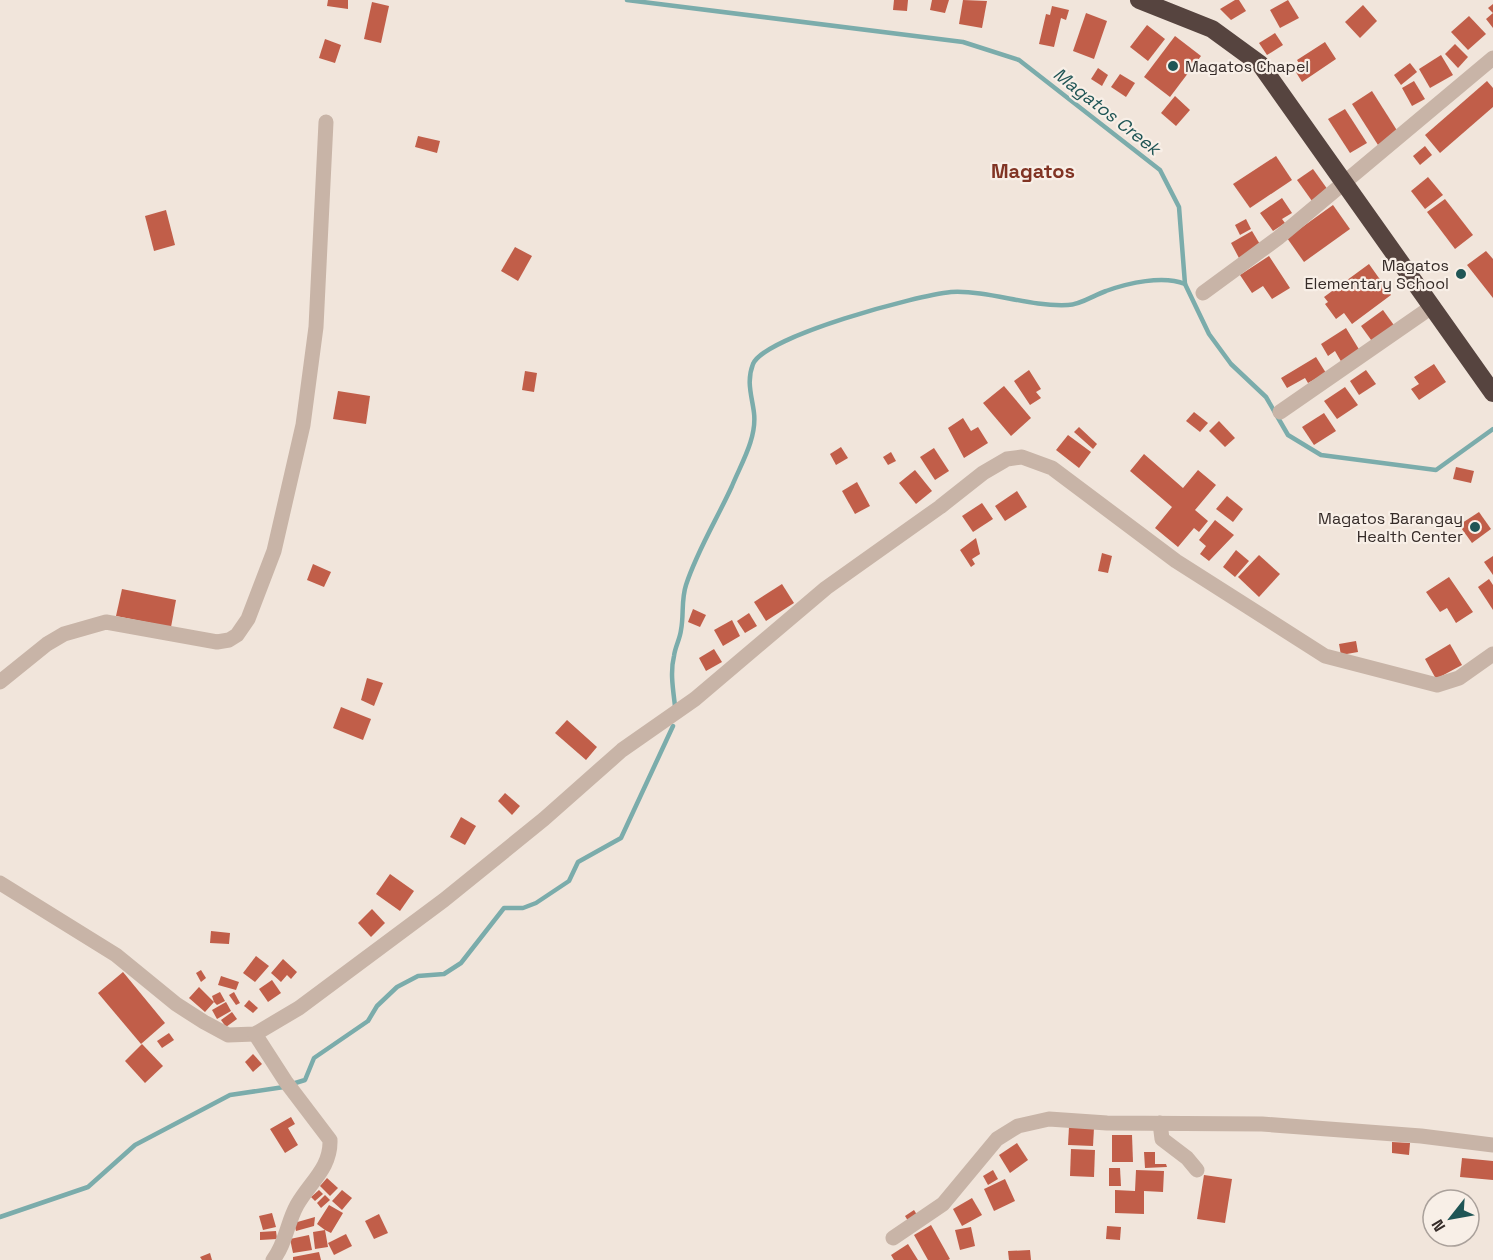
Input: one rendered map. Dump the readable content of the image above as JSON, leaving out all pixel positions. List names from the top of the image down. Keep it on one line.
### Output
{"districts":["Magatos"],"water":["Magatos Creek"],"places":["Magatos Chapel","Magatos Elementary School","Magatos Barangay Health Center"],"north":"bottom left"}
